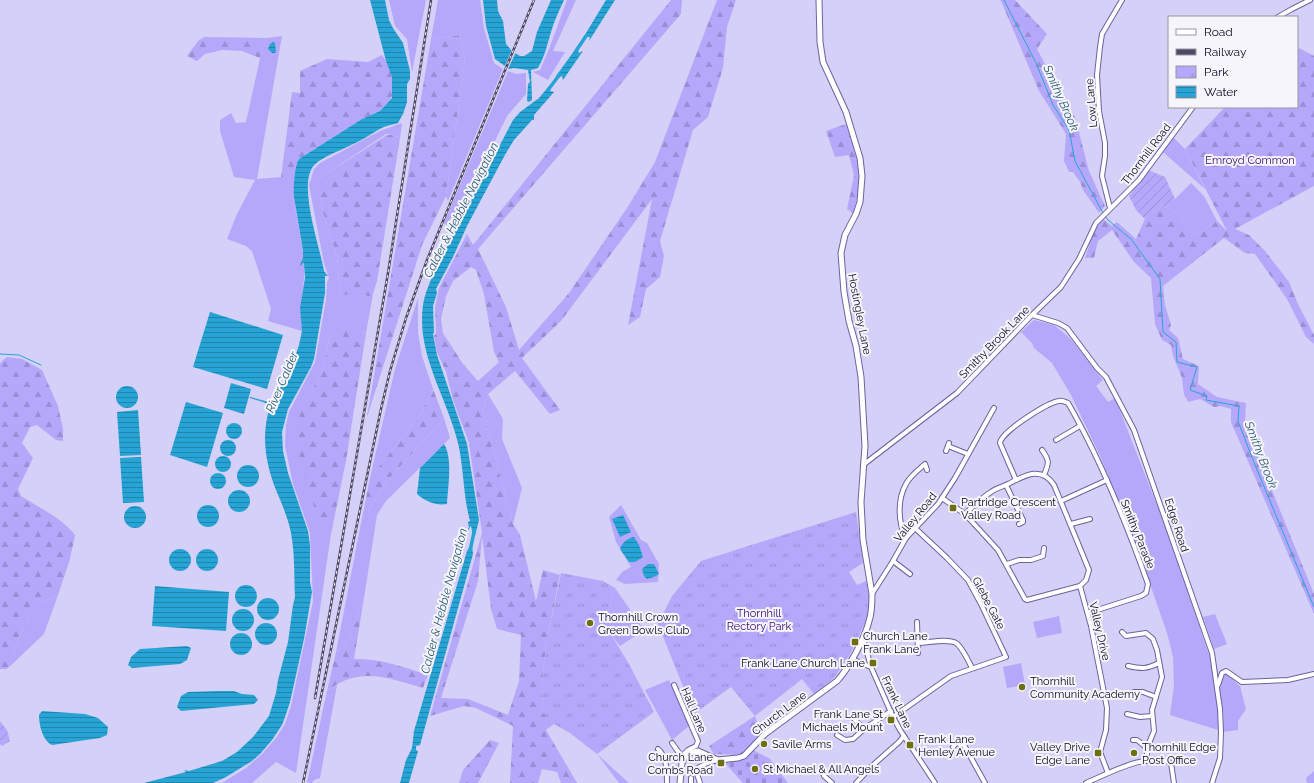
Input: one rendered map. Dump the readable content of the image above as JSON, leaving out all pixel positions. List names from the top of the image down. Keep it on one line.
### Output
{"streets":{"main road":["Hostingley Lane","Church Lane"],"street":["Low Lane","Thornhill Road","Smithy Brook Lane","Valley Road","Edge Road","Smithy Parade","Glebe Gate","Valley Drive","Frank Lane","Hall Lane"]},"crossings":[["Low Lane","Thornhill Road"],["Low Lane","Smithy Brook Lane"],["Thornhill Road","Smithy Brook Lane"],["Hostingley Lane","Smithy Brook Lane"],["Hostingley Lane","Valley Road"],["Hostingley Lane","Frank Lane"],["Hostingley Lane","Church Lane"],["Smithy Brook Lane","Edge Road"],["Valley Road","Glebe Gate"],["Smithy Parade","Valley Drive"],["Frank Lane","Church Lane"],["Hall Lane","Church Lane"]],"water":["Smithy Brook","Calder & Hebble Navigation","River Calder"],"parks":["Emroyd Common","Thornhill Rectory Park"],"places":{"transit":["Partridge Crescent Valley Road","Church Lane Frank Lane","Frank Lane Church Lane","Frank Lane St Michaels Mount","Frank Lane Henley Avenue","Valley Drive Edge Lane","Church Lane Combs Road"],"other":["Thornhill Crown Green Bowls Club","Thornhill Community Academy","Savile Arms","Thornhill Edge Post Office","St Michael & All Angels"]},"legend":["Road","Railway","Park","Water"]}
